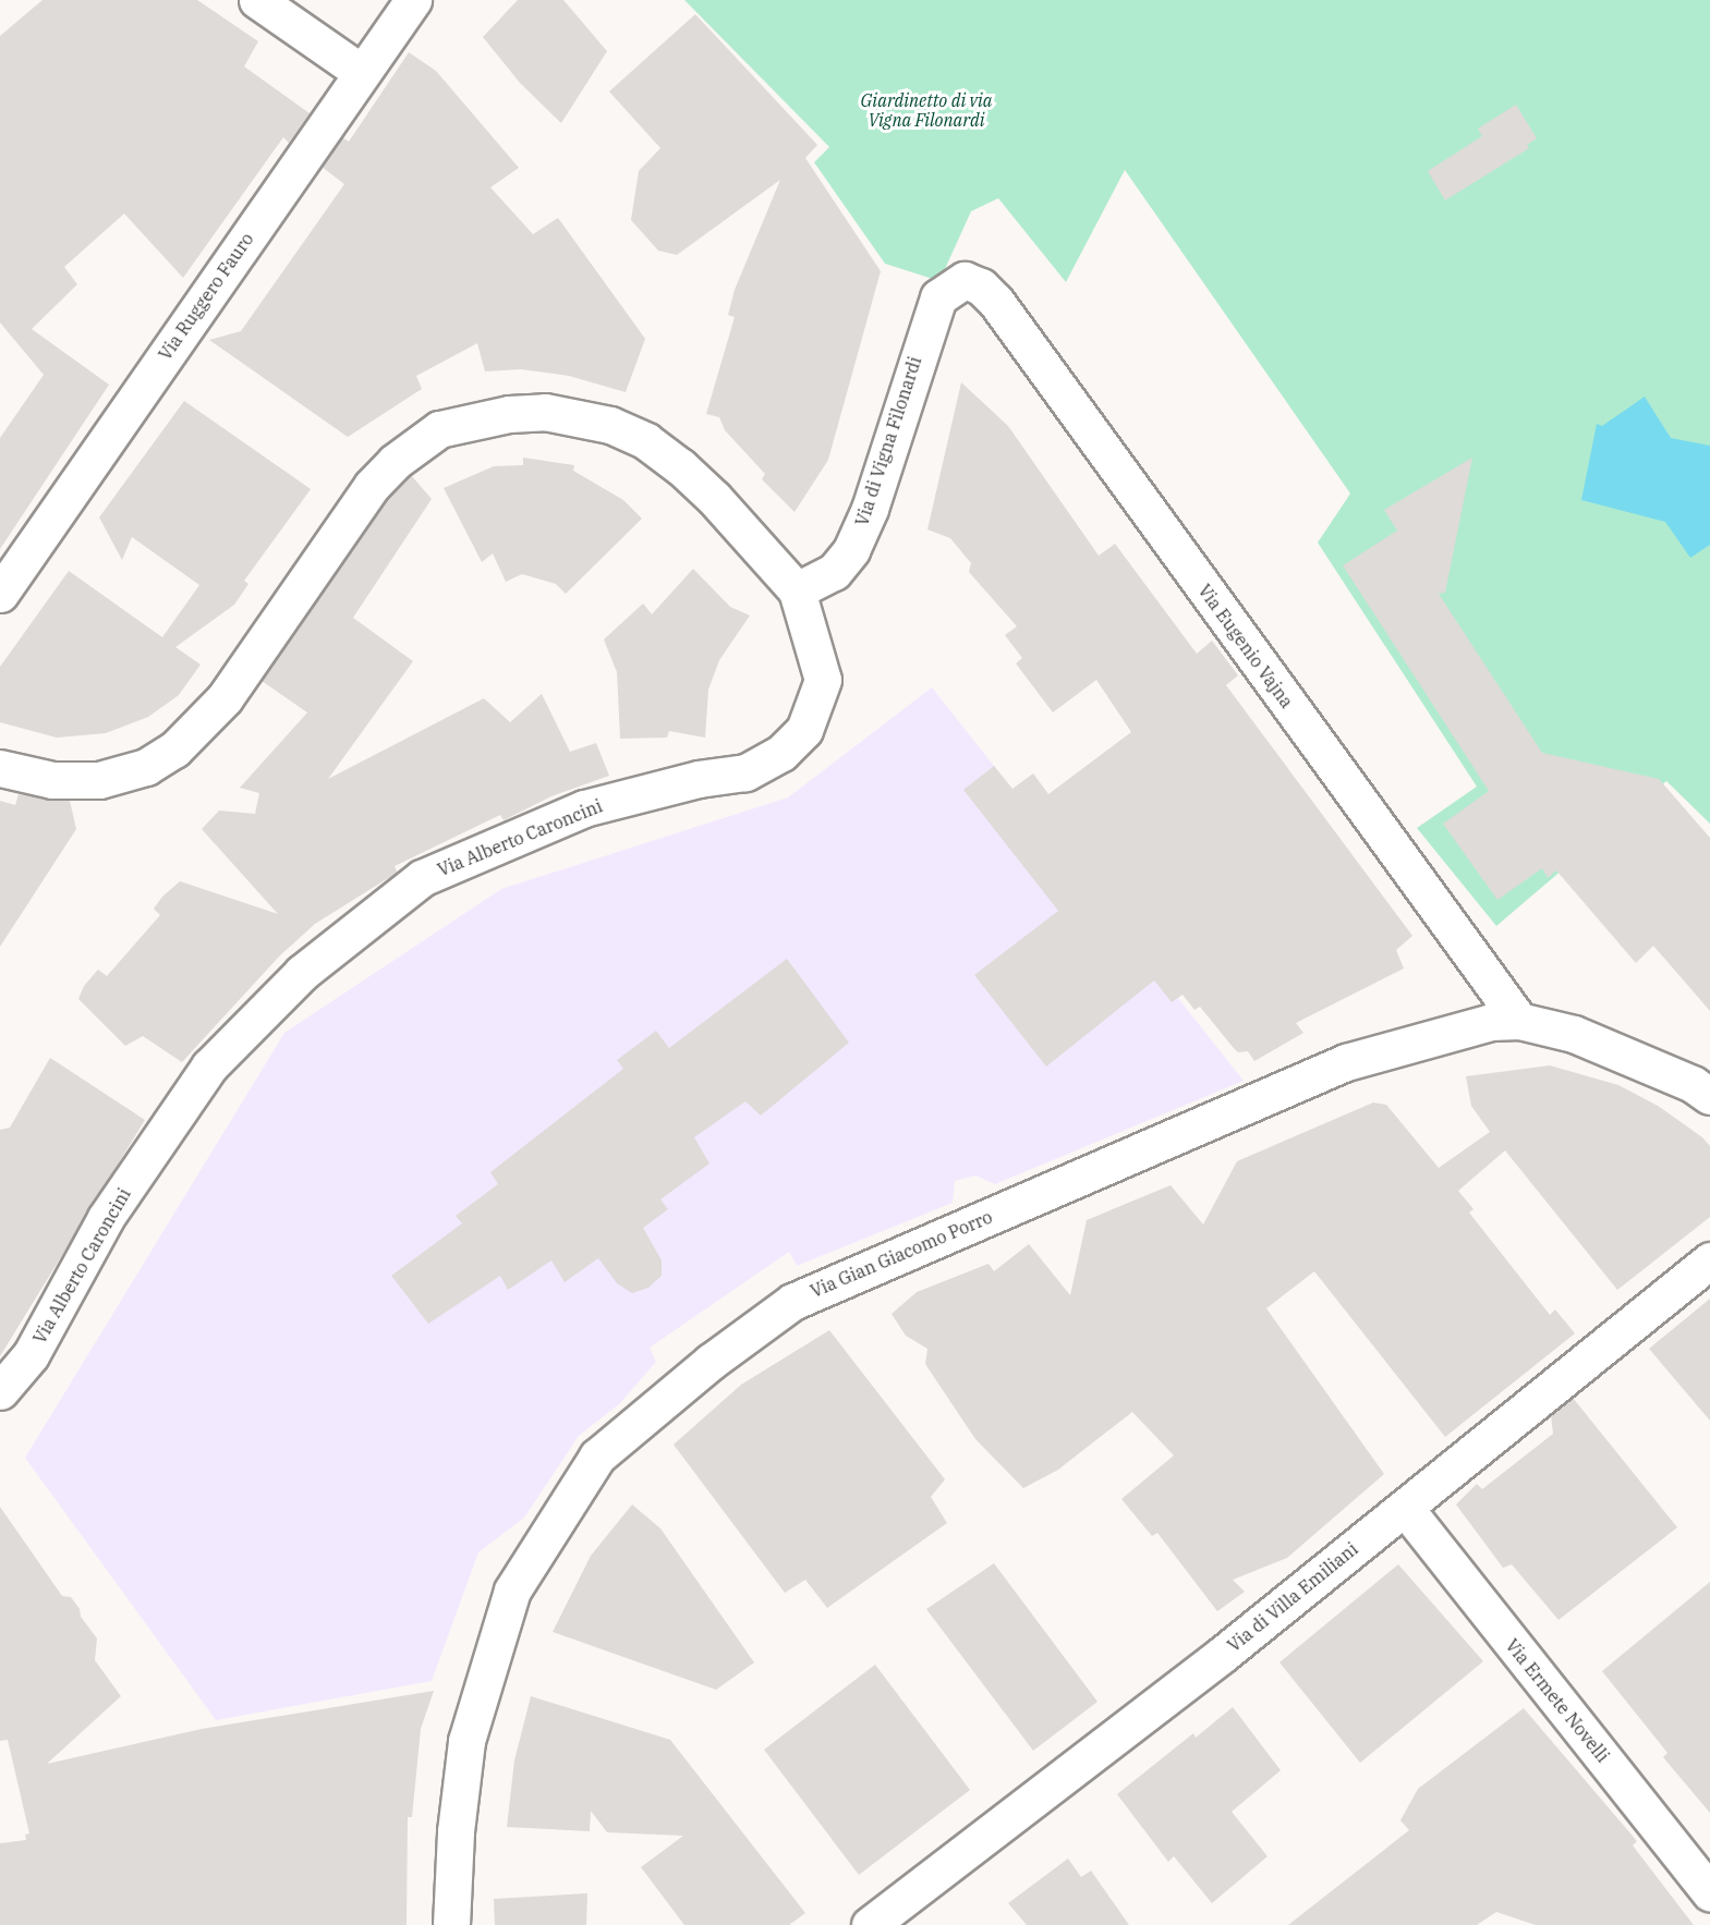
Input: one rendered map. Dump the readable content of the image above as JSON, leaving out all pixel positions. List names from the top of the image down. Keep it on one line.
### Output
{"streets":{"street":["Via Ruggero Fauro","Via di Vigna Filonardi","Via Eugenio Vajna","Via Alberto Caroncini","Via Gian Giacomo Porro","Via di Villa Emiliani","Via Ermete Novelli"]},"crossings":[["Via di Vigna Filonardi","Via Eugenio Vajna"],["Via di Vigna Filonardi","Via Alberto Caroncini"],["Via Eugenio Vajna","Via Gian Giacomo Porro"],["Via di Villa Emiliani","Via Ermete Novelli"]],"parks":["Giardinetto di via Vigna Filonardi"]}
